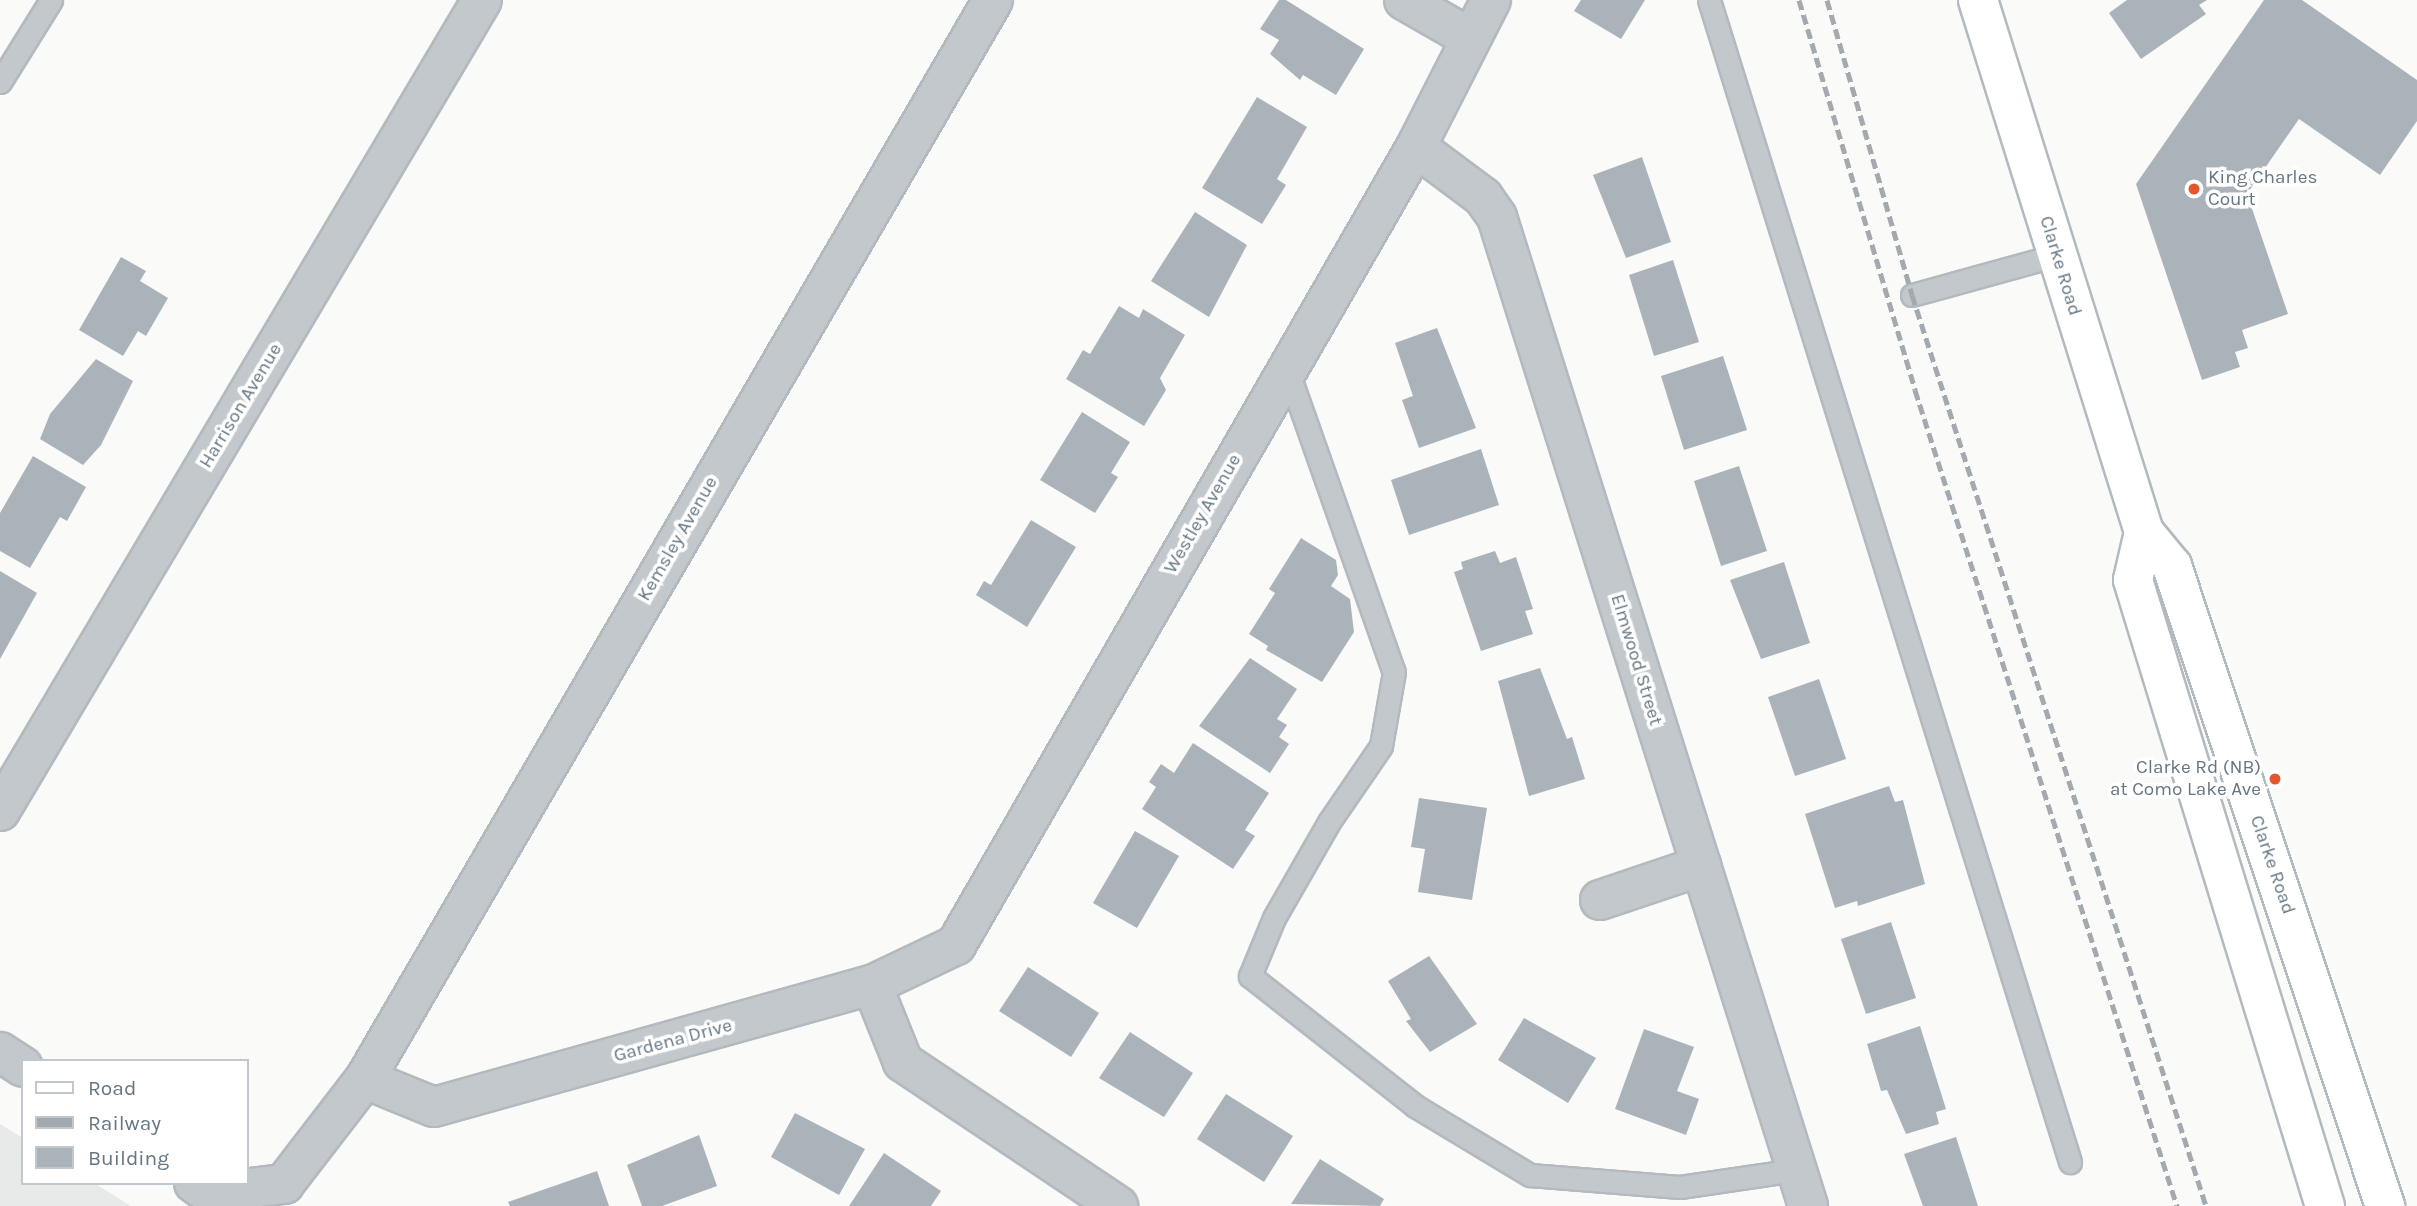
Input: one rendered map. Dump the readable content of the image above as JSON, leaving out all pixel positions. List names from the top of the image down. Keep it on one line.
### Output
{"streets":{"main road":["Clarke Road"],"street":["Harrison Avenue","Westley Avenue","Kemsley Avenue","Elmwood Street","Gardena Drive"]},"crossings":[["Westley Avenue","Elmwood Street"],["Westley Avenue","Gardena Drive"],["Kemsley Avenue","Gardena Drive"]],"places":["King Charles Court","Clarke Rd (NB) at Como Lake Ave"],"legend":["Road","Railway","Building"]}
